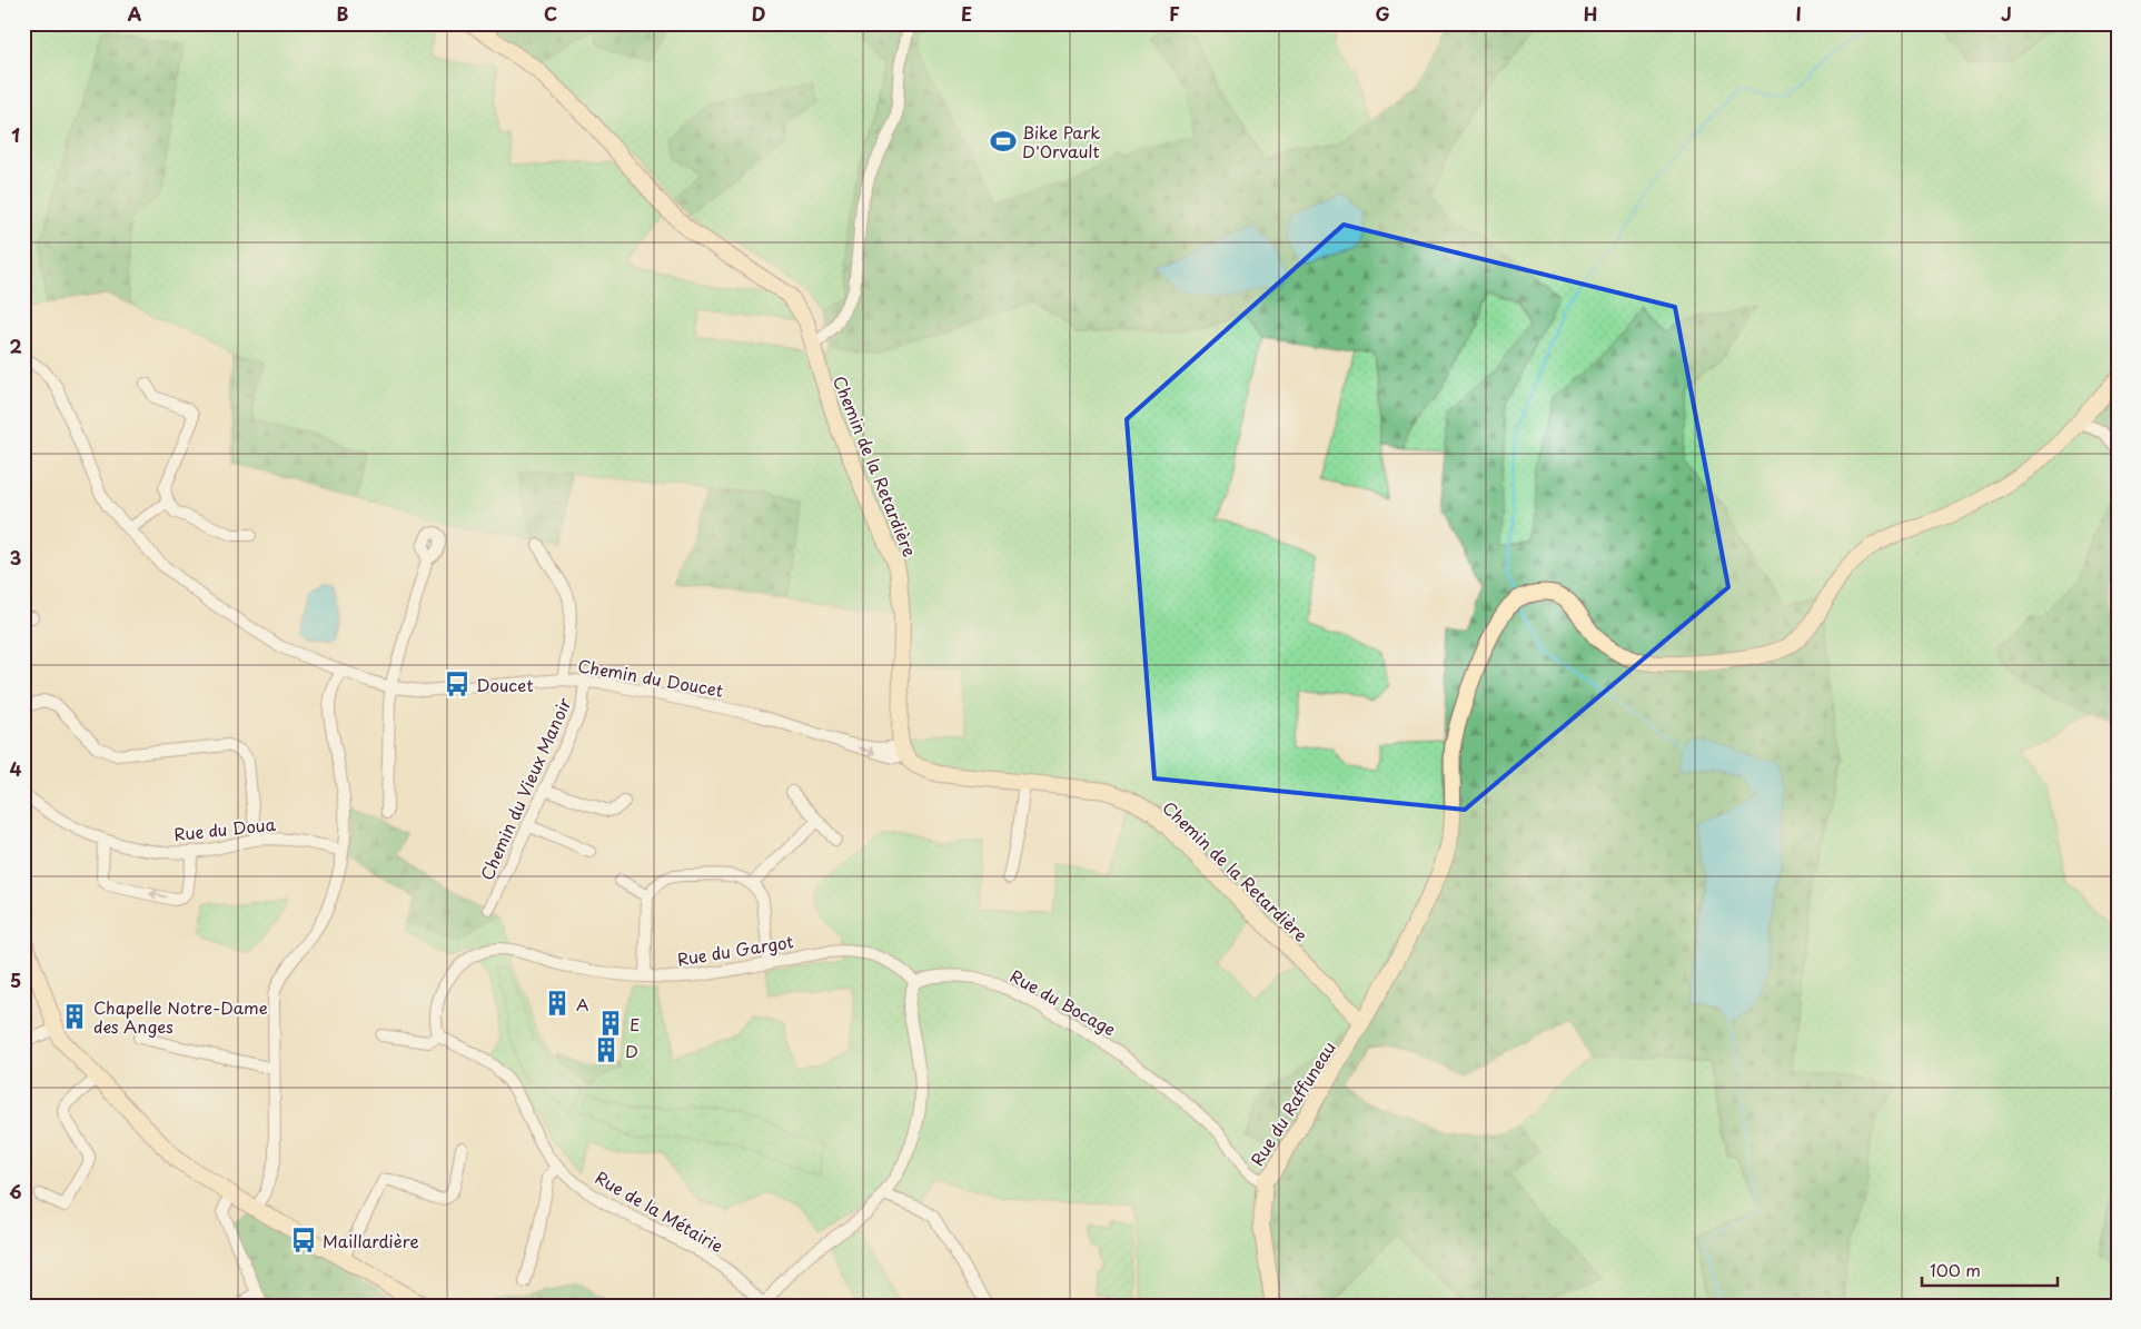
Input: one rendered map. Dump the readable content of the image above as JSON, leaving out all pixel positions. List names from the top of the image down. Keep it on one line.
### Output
{"streets":{"street":["Chemin de la Retardière","Chemin du Doucet","Chemin du Vieux Manoir","Rue du Doua","Rue du Gargot","Rue du Bocage","Rue du Raffuneau","Rue de la Métairie"]},"crossings":[["Chemin de la Retardière","Chemin du Doucet"],["Chemin de la Retardière","Rue du Raffuneau"],["Chemin du Doucet","Chemin du Vieux Manoir"],["Rue du Gargot","Rue du Bocage"],["Rue du Gargot","Rue de la Métairie"],["Rue du Bocage","Rue du Raffuneau"]],"places":{"sports":["Bike Park D'Orvault"],"bus stop":["Doucet","Maillardière"],"building":["A","Chapelle Notre-Dame des Anges","E","D"]},"scale_bar":"100 m","grid":{"columns":["A","B","C","D","E","F","G","H","I","J"],"rows":["1","2","3","4","5","6"]}}
